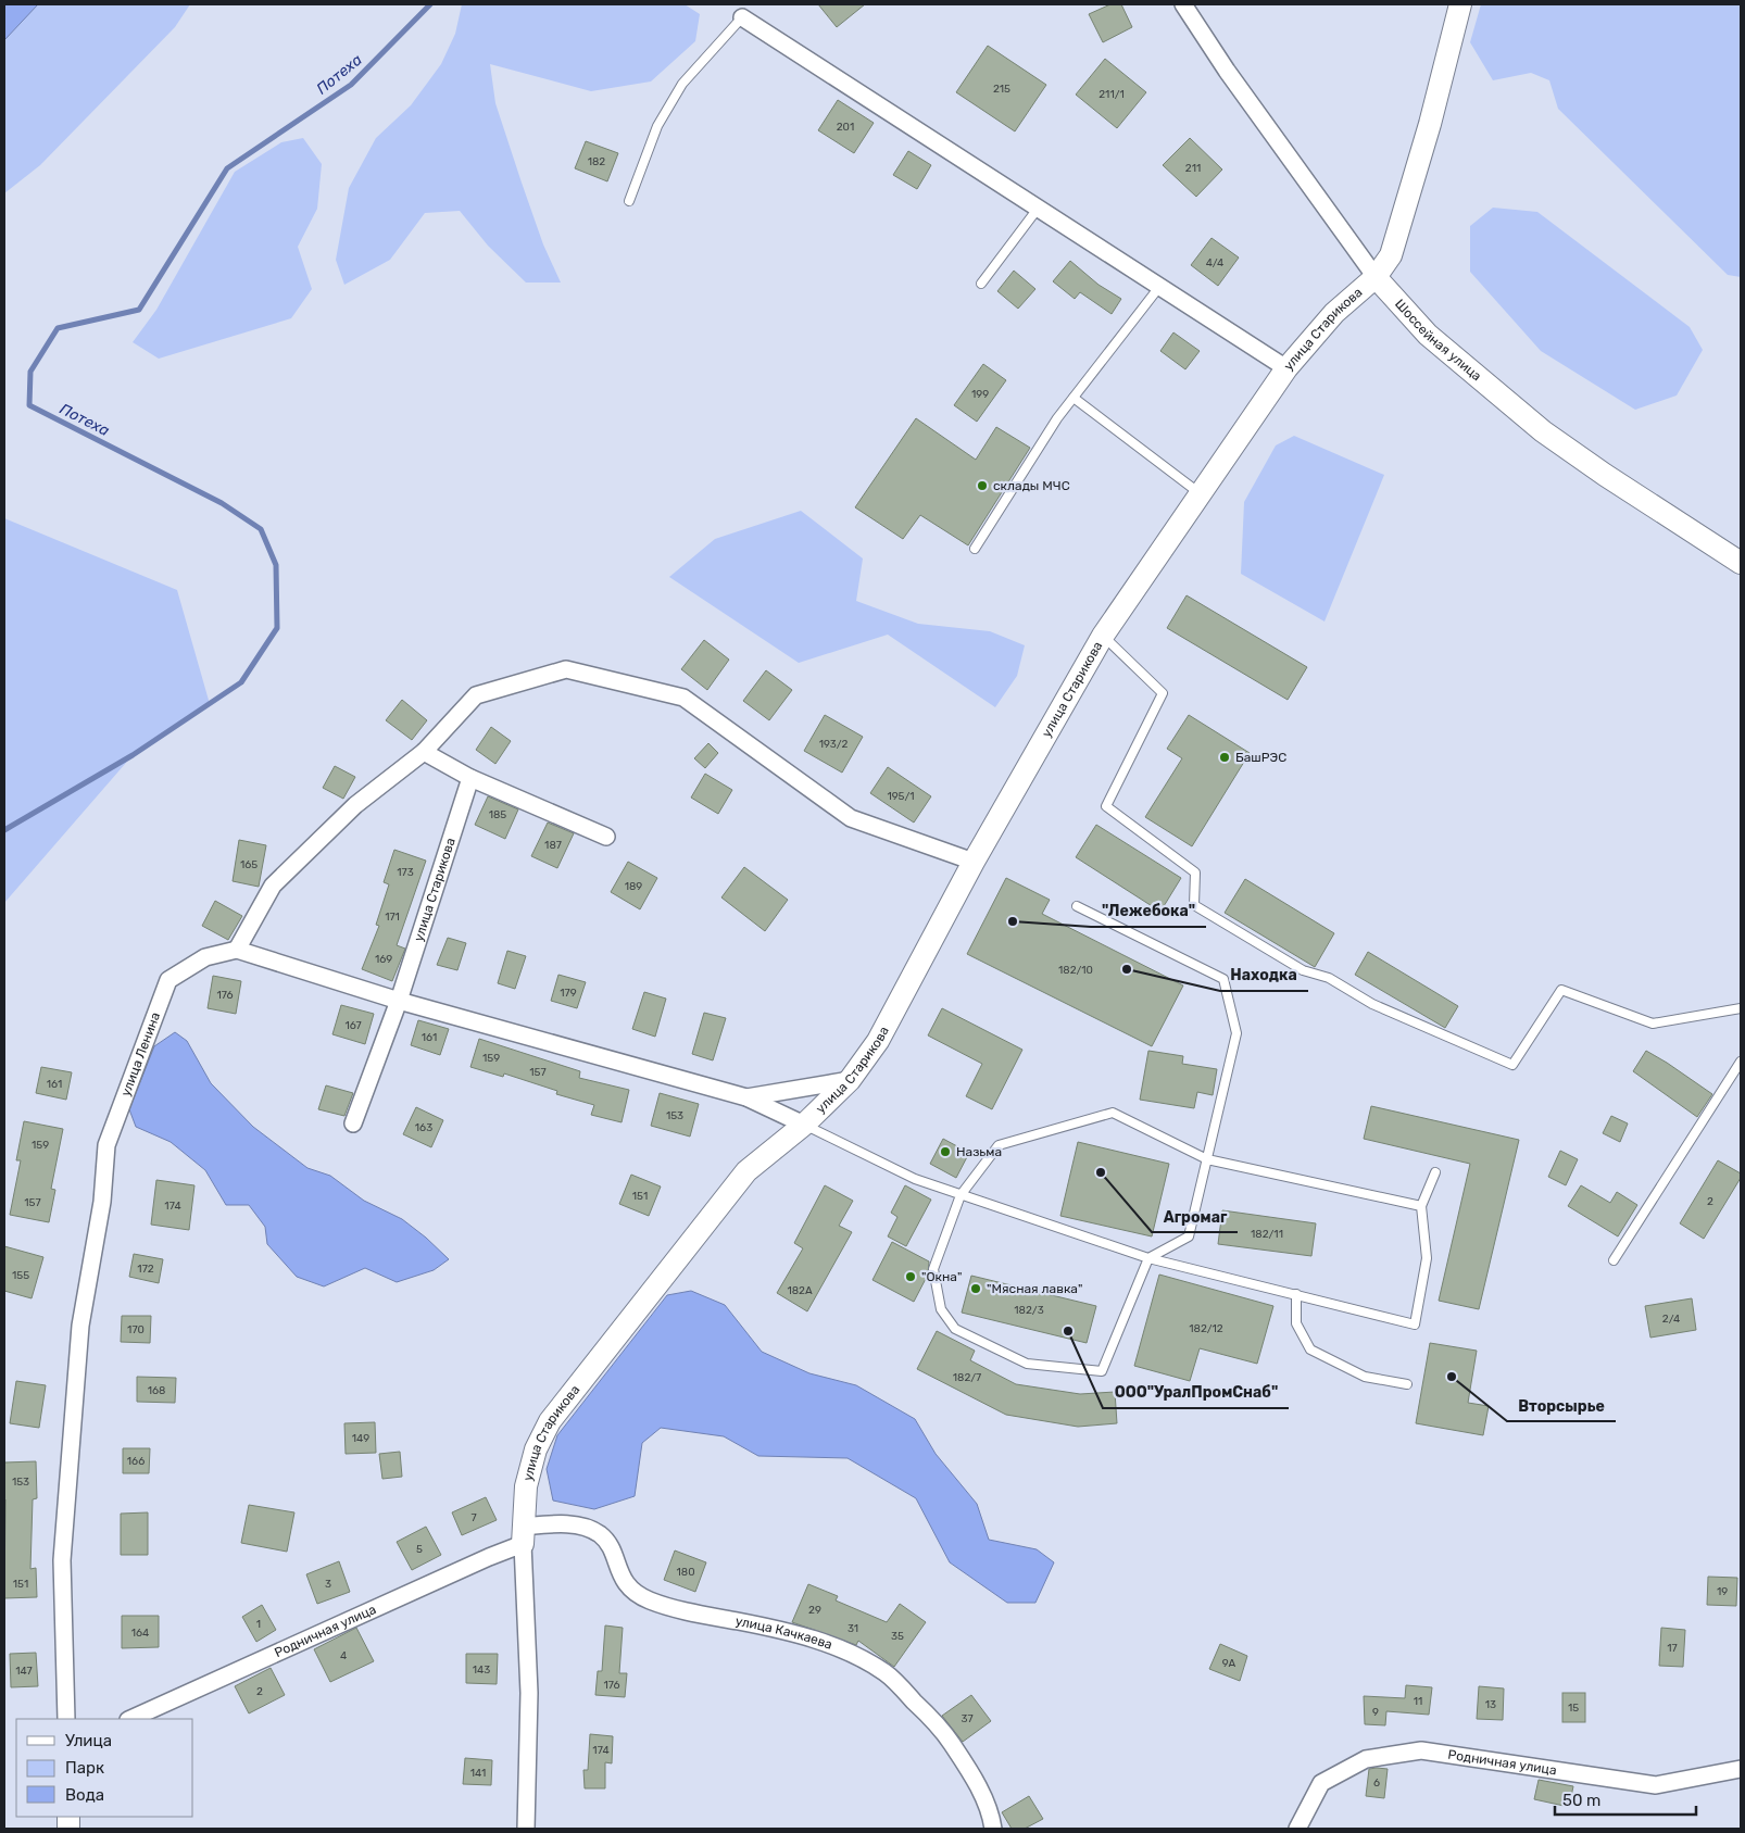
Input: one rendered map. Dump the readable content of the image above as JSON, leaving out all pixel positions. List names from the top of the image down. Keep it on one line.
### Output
{"streets":{"street":["улица Старикова","Шоссейная улица","улица Ленина","Родничная улица","улица Качкаева"]},"crossings":[["улица Старикова","Шоссейная улица"],["улица Старикова","улица Ленина"],["улица Старикова","Родничная улица"],["улица Старикова","улица Качкаева"],["Родничная улица","улица Качкаева"]],"water":["Потеха"],"places":["склады МЧС","БашРЭС","\"Лежебока\"","Находка","Назьма","Агромаг","\"Окна\"","\"Мясная лавка\"","ООО\"УралПромСнаб\"","Вторсырье"],"house_numbers":["215","211/1","201","182","211","4/4","199","193/2","195/1","185","187","165","173","189","171","169","182/10","179","176","167","161","159","157","161","153","163","159","151","2","157","174","182/11","172","155","182А","182/3","2/4","182/12","170","182/7","168","149","166","153","7","5","180","151","3","19","29","1","31","164","35","17","4","9А","143","147","176","2","11","13","15","9","37","174","141","6"],"legend":["Улица","Парк","Вода"],"scale_bar":"50 m"}
